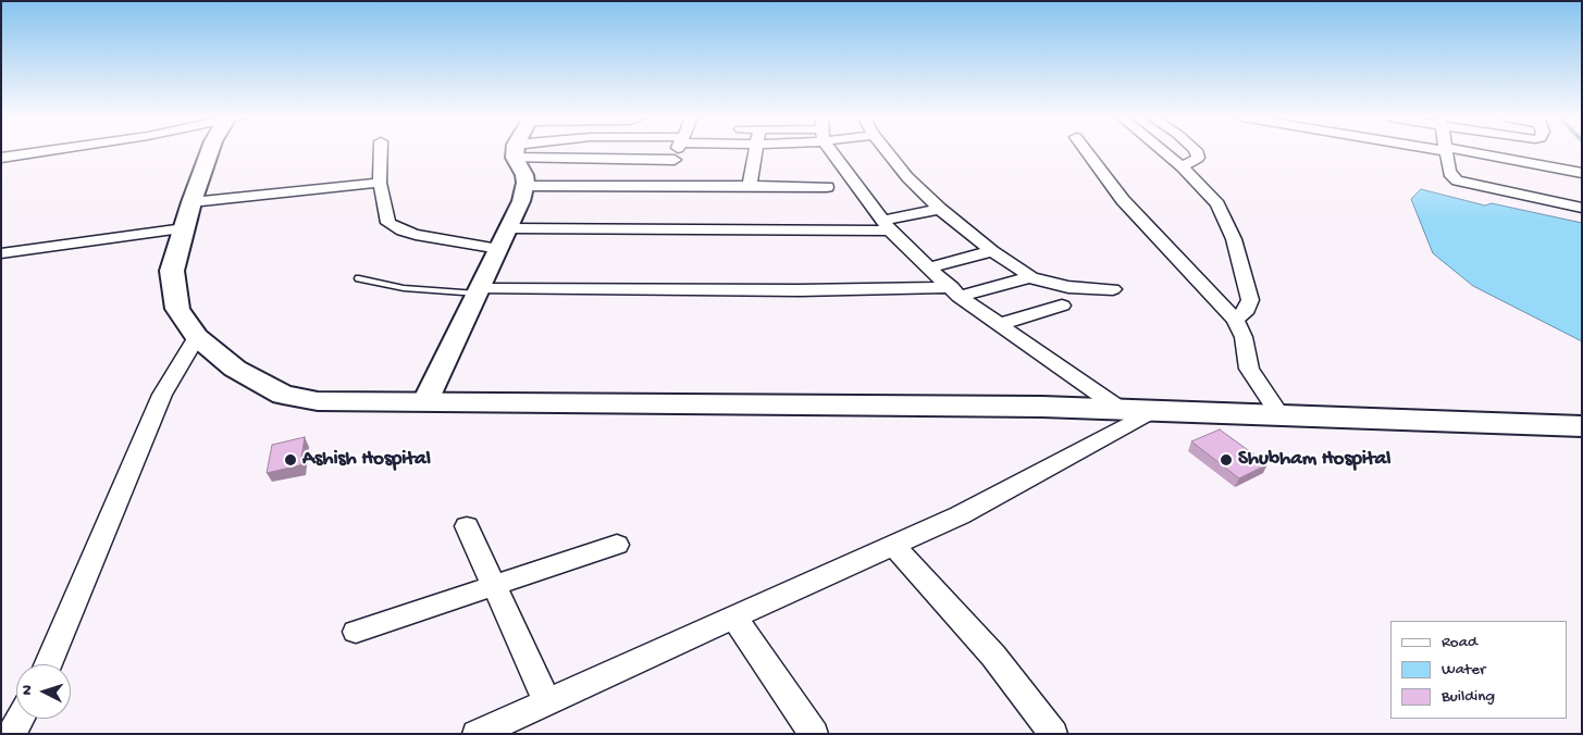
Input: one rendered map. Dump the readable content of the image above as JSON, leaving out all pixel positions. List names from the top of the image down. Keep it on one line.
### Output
{"places":["Ashish Hospital","Shubham Hospital"],"legend":["Road","Water","Building"],"north":"left"}
